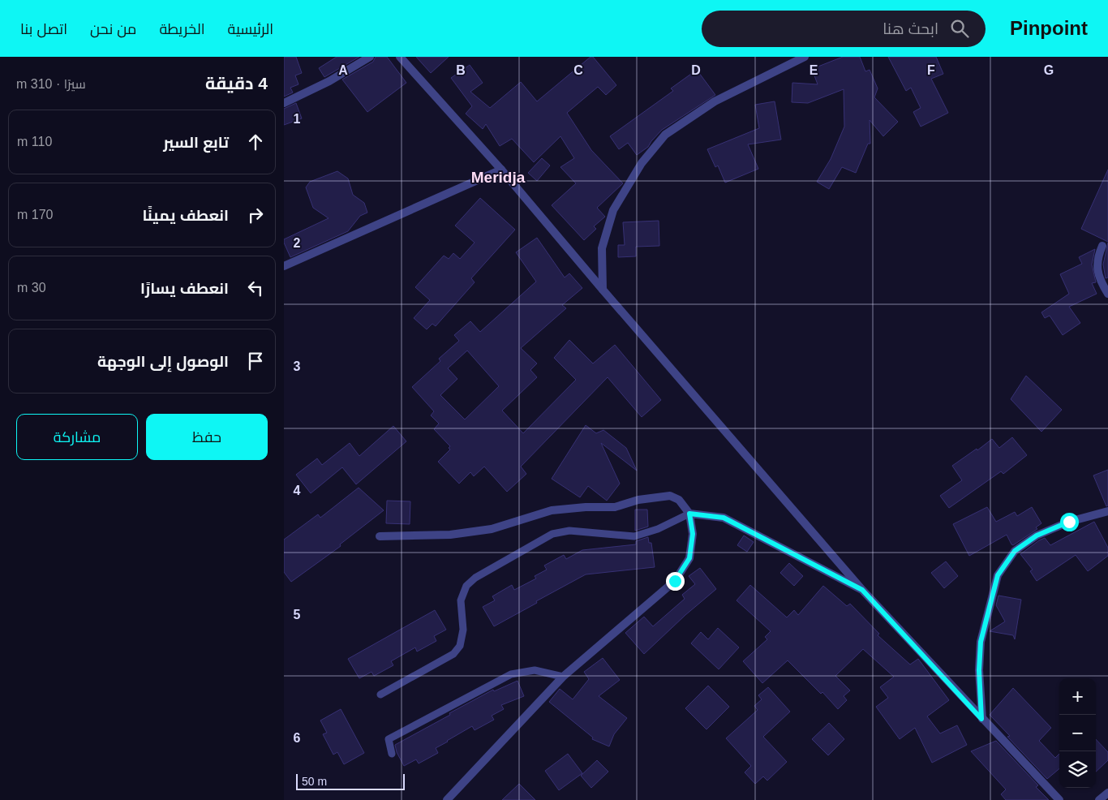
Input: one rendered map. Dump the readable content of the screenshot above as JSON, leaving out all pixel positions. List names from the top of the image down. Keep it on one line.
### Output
{"districts":["Meridja"],"scale_bar":"50 m","page":{"header":"Pinpoint","search":"ابحث هنا","nav":["الرئيسية","الخريطة","من نحن","اتصل بنا"],"heading":["4 دقيقة","سيرًا · 310 m"],"list":[["تابع السير","110 m"],["انعطف يمينًا","170 m"],["انعطف يسارًا","30 m"],"الوصول إلى الوجهة"],"buttons":["حفظ","مشاركة"],"map_buttons":["+","−"],"scale":"50 m"},"grid":{"columns":["A","B","C","D","E","F","G"],"rows":["1","2","3","4","5","6"]}}
